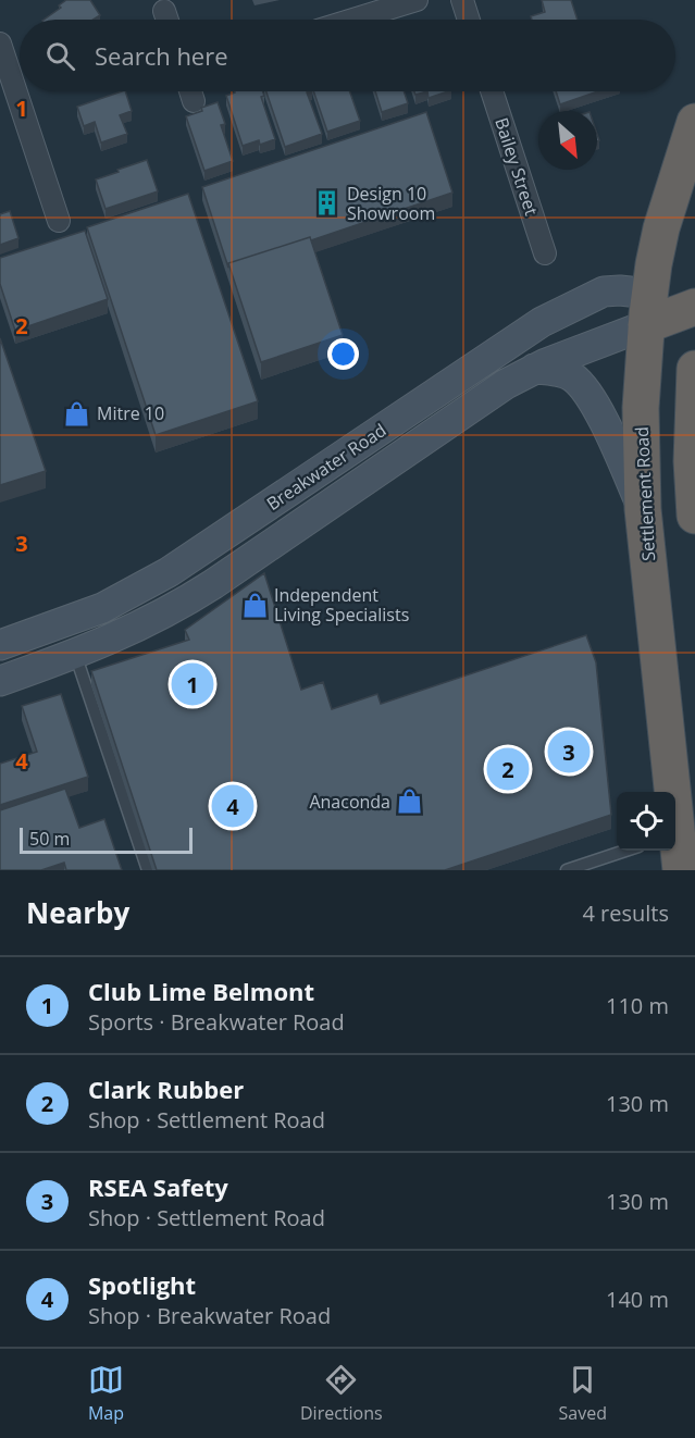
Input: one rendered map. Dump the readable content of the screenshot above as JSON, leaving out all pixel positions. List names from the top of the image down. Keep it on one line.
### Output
{"streets":{"highway":["Settlement Road"],"main road":["Breakwater Road"],"street":["Bailey Street"]},"crossings":[["Breakwater Road","Settlement Road"]],"places":{"building":["Design 10 Showroom"],"shop":["Mitre 10","Independent Living Specialists","Anaconda"]},"scale_bar":"50 m","north":"bottom right","page":{"search":"Search here","pins":["1","3","2","4"],"scale":"50 m","heading":["Nearby","4 results"],"list":[{"mark":"1","name":"Club Lime Belmont","note":"Sports · Breakwater Road","value":"110 m"},{"mark":"2","name":"Clark Rubber","note":"Shop · Settlement Road","value":"130 m"},{"mark":"3","name":"RSEA Safety","note":"Shop · Settlement Road","value":"130 m"},{"mark":"4","name":"Spotlight","note":"Shop · Breakwater Road","value":"140 m"}],"nav":["Map","Directions","Saved"]},"grid":{"rows":["1","2","3","4"]}}
